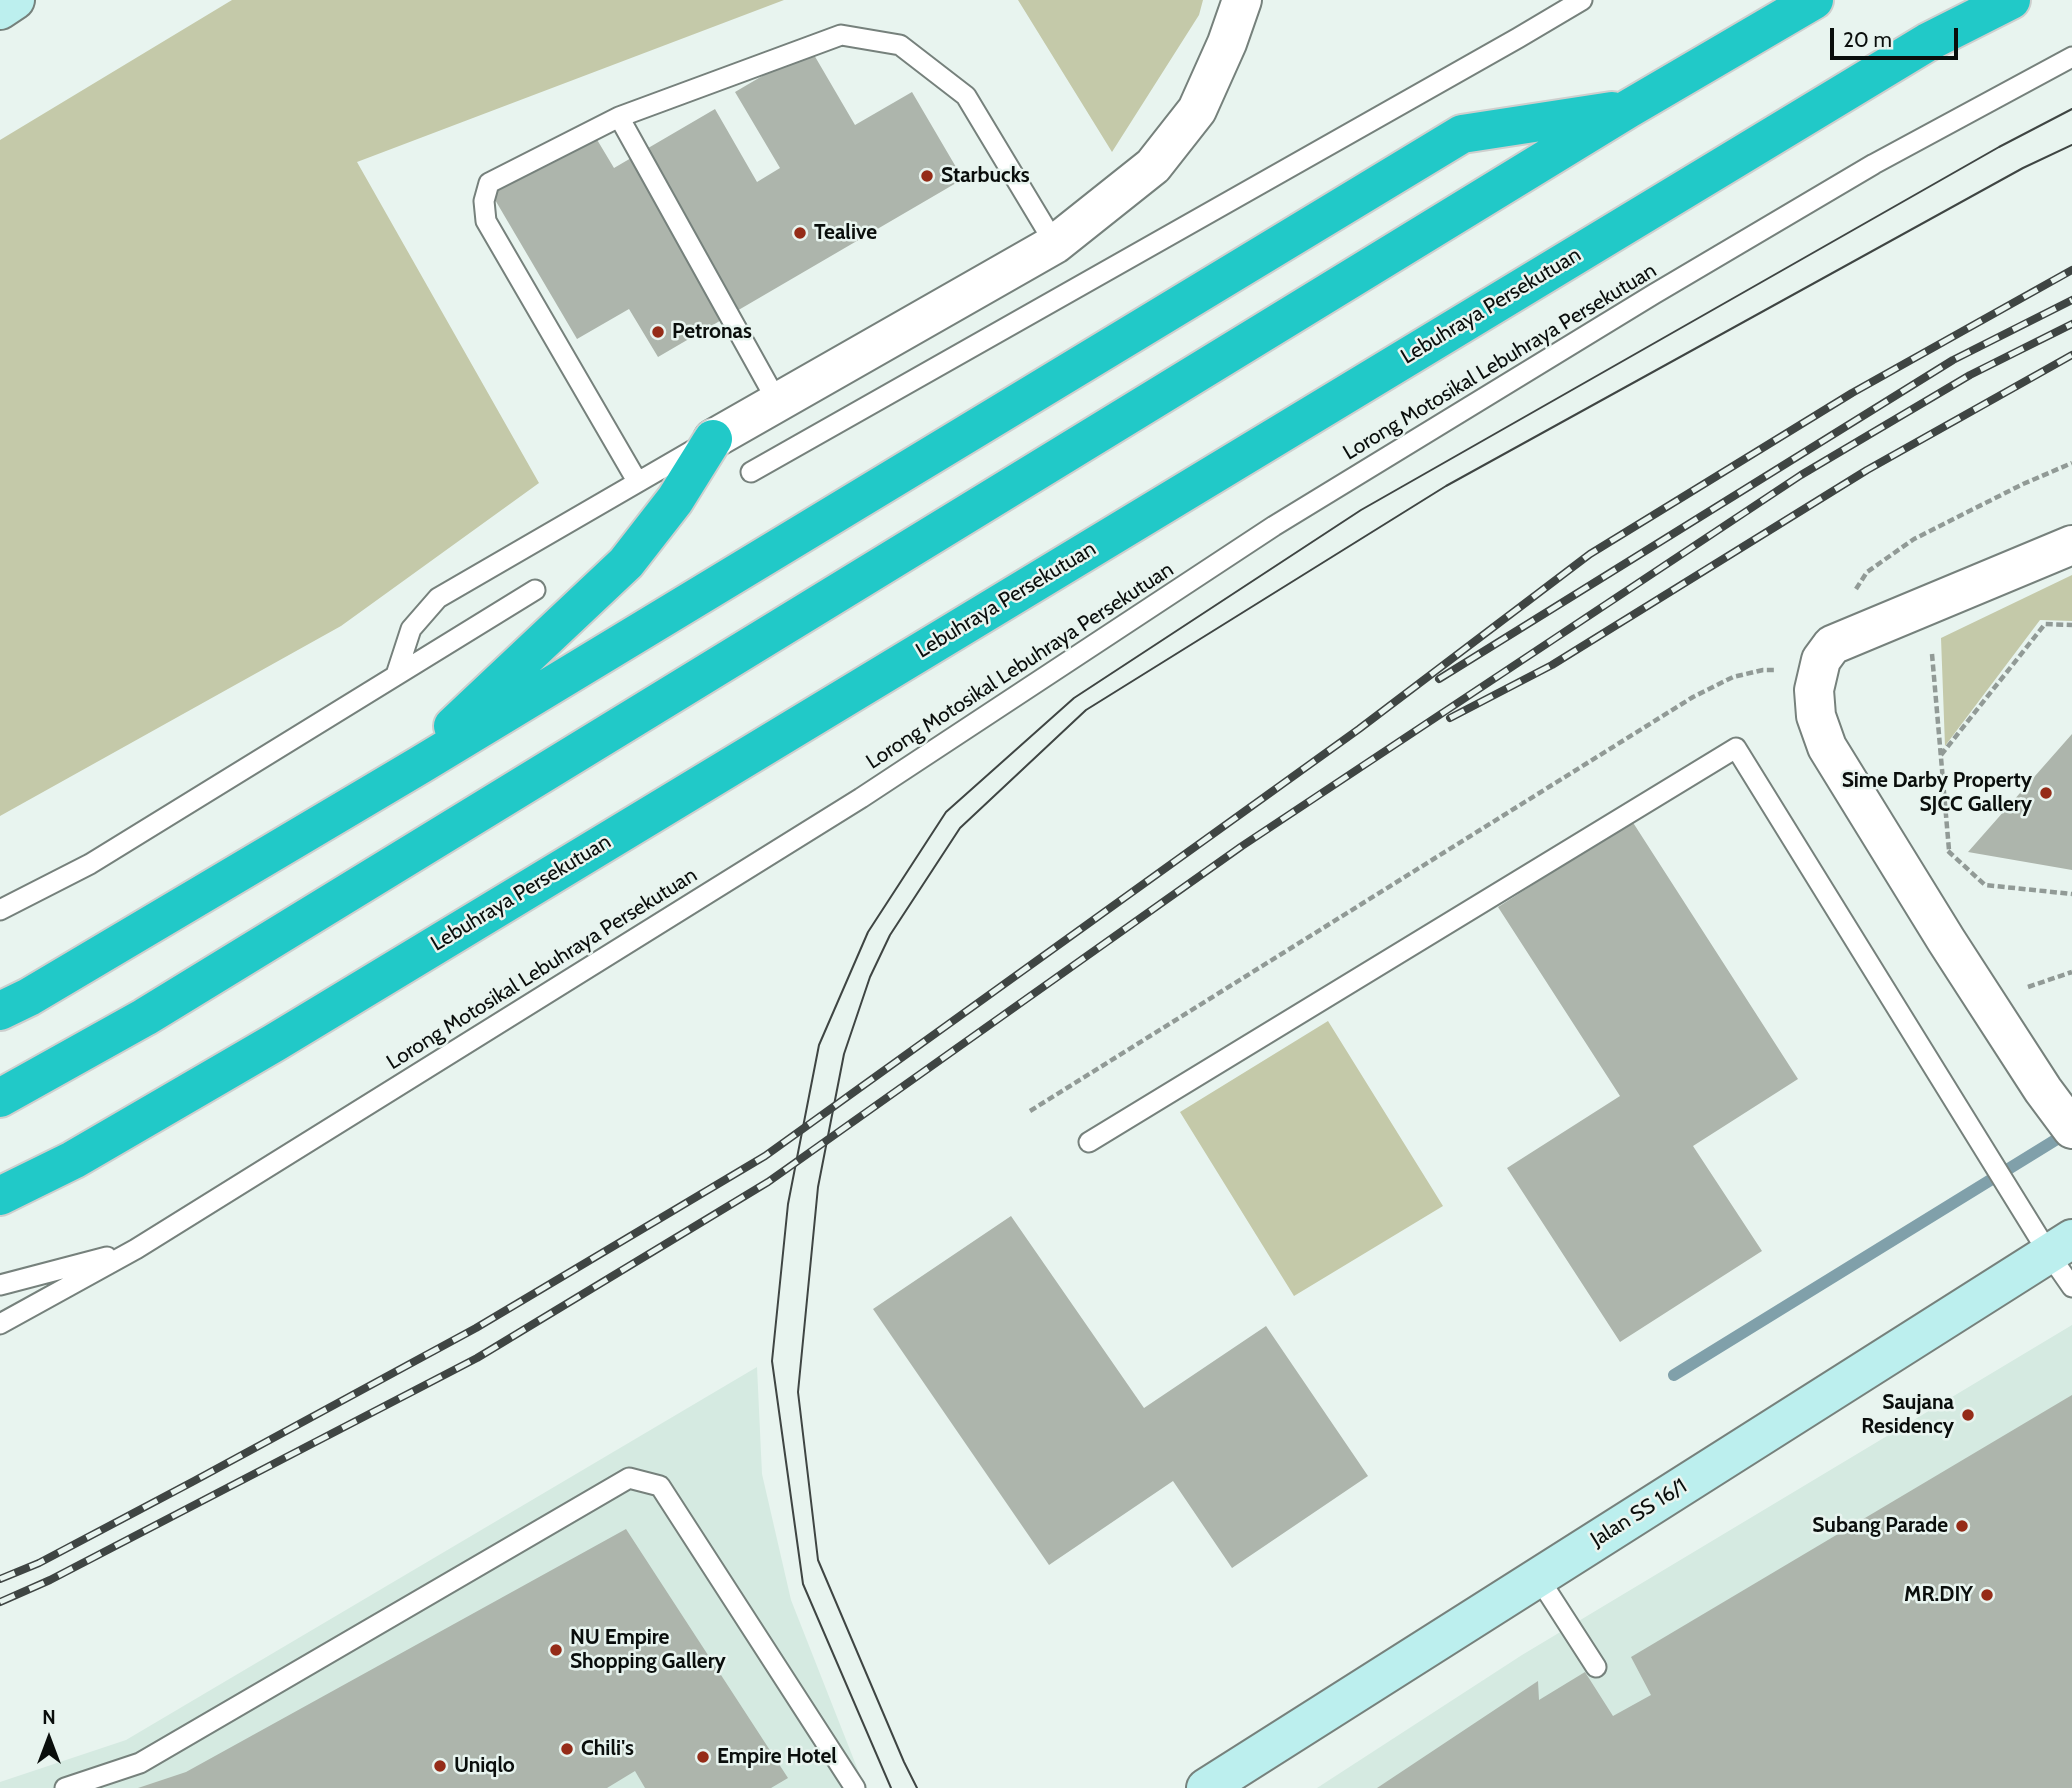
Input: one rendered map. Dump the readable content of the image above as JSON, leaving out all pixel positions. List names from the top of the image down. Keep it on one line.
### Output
{"streets":{"highway":["Lebuhraya Persekutuan"],"street":["Jalan SS 16/1"],"lane":["Lorong Motosikal Lebuhraya Persekutuan"]},"places":["Starbucks","Tealive","Petronas","Sime Darby Property SJCC Gallery","Saujana Residency","Subang Parade","MR.DIY","NU Empire Shopping Gallery","Chili's","Empire Hotel","Uniqlo"],"scale_bar":"20 m","north":"top"}
